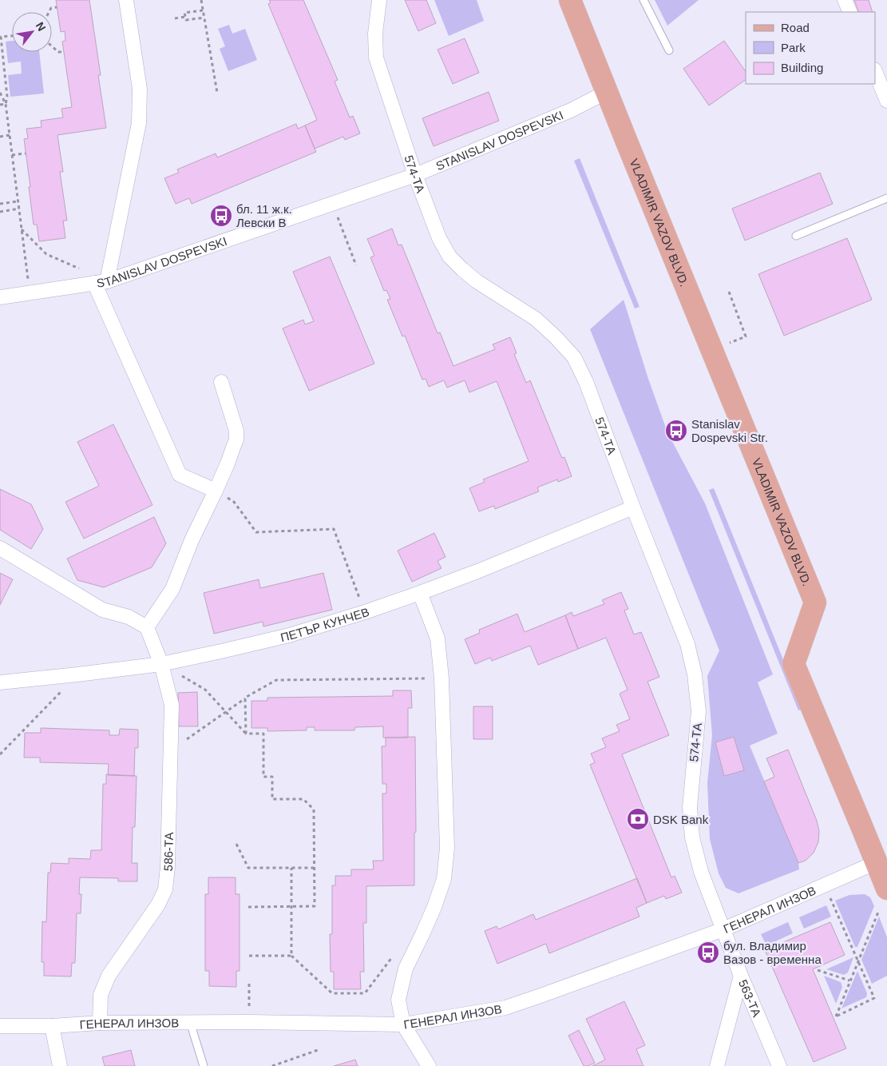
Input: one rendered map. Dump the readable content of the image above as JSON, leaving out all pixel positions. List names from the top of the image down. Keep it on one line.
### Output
{"streets":{"main road":["VLADIMIR VAZOV BLVD."],"street":["STANISLAV DOSPEVSKI","574-ТА","ПЕТЪР КУНЧЕВ","586-ТА","ГЕНЕРАЛ ИНЗОВ","563-ТА"]},"crossings":[["STANISLAV DOSPEVSKI","574-ТА"],["STANISLAV DOSPEVSKI","VLADIMIR VAZOV BLVD."],["574-ТА","ПЕТЪР КУНЧЕВ"],["574-ТА","ГЕНЕРАЛ ИНЗОВ"],["574-ТА","563-ТА"],["VLADIMIR VAZOV BLVD.","ГЕНЕРАЛ ИНЗОВ"],["ПЕТЪР КУНЧЕВ","586-ТА"],["586-ТА","ГЕНЕРАЛ ИНЗОВ"],["ГЕНЕРАЛ ИНЗОВ","563-ТА"]],"places":{"bus stop":["бл. 11 ж.к. Левски В","Stanislav Dospevski Str.","бул. Владимир Вазов - временна"],"bank":["DSK Bank"]},"legend":["Road","Park","Building"],"north":"top right"}
